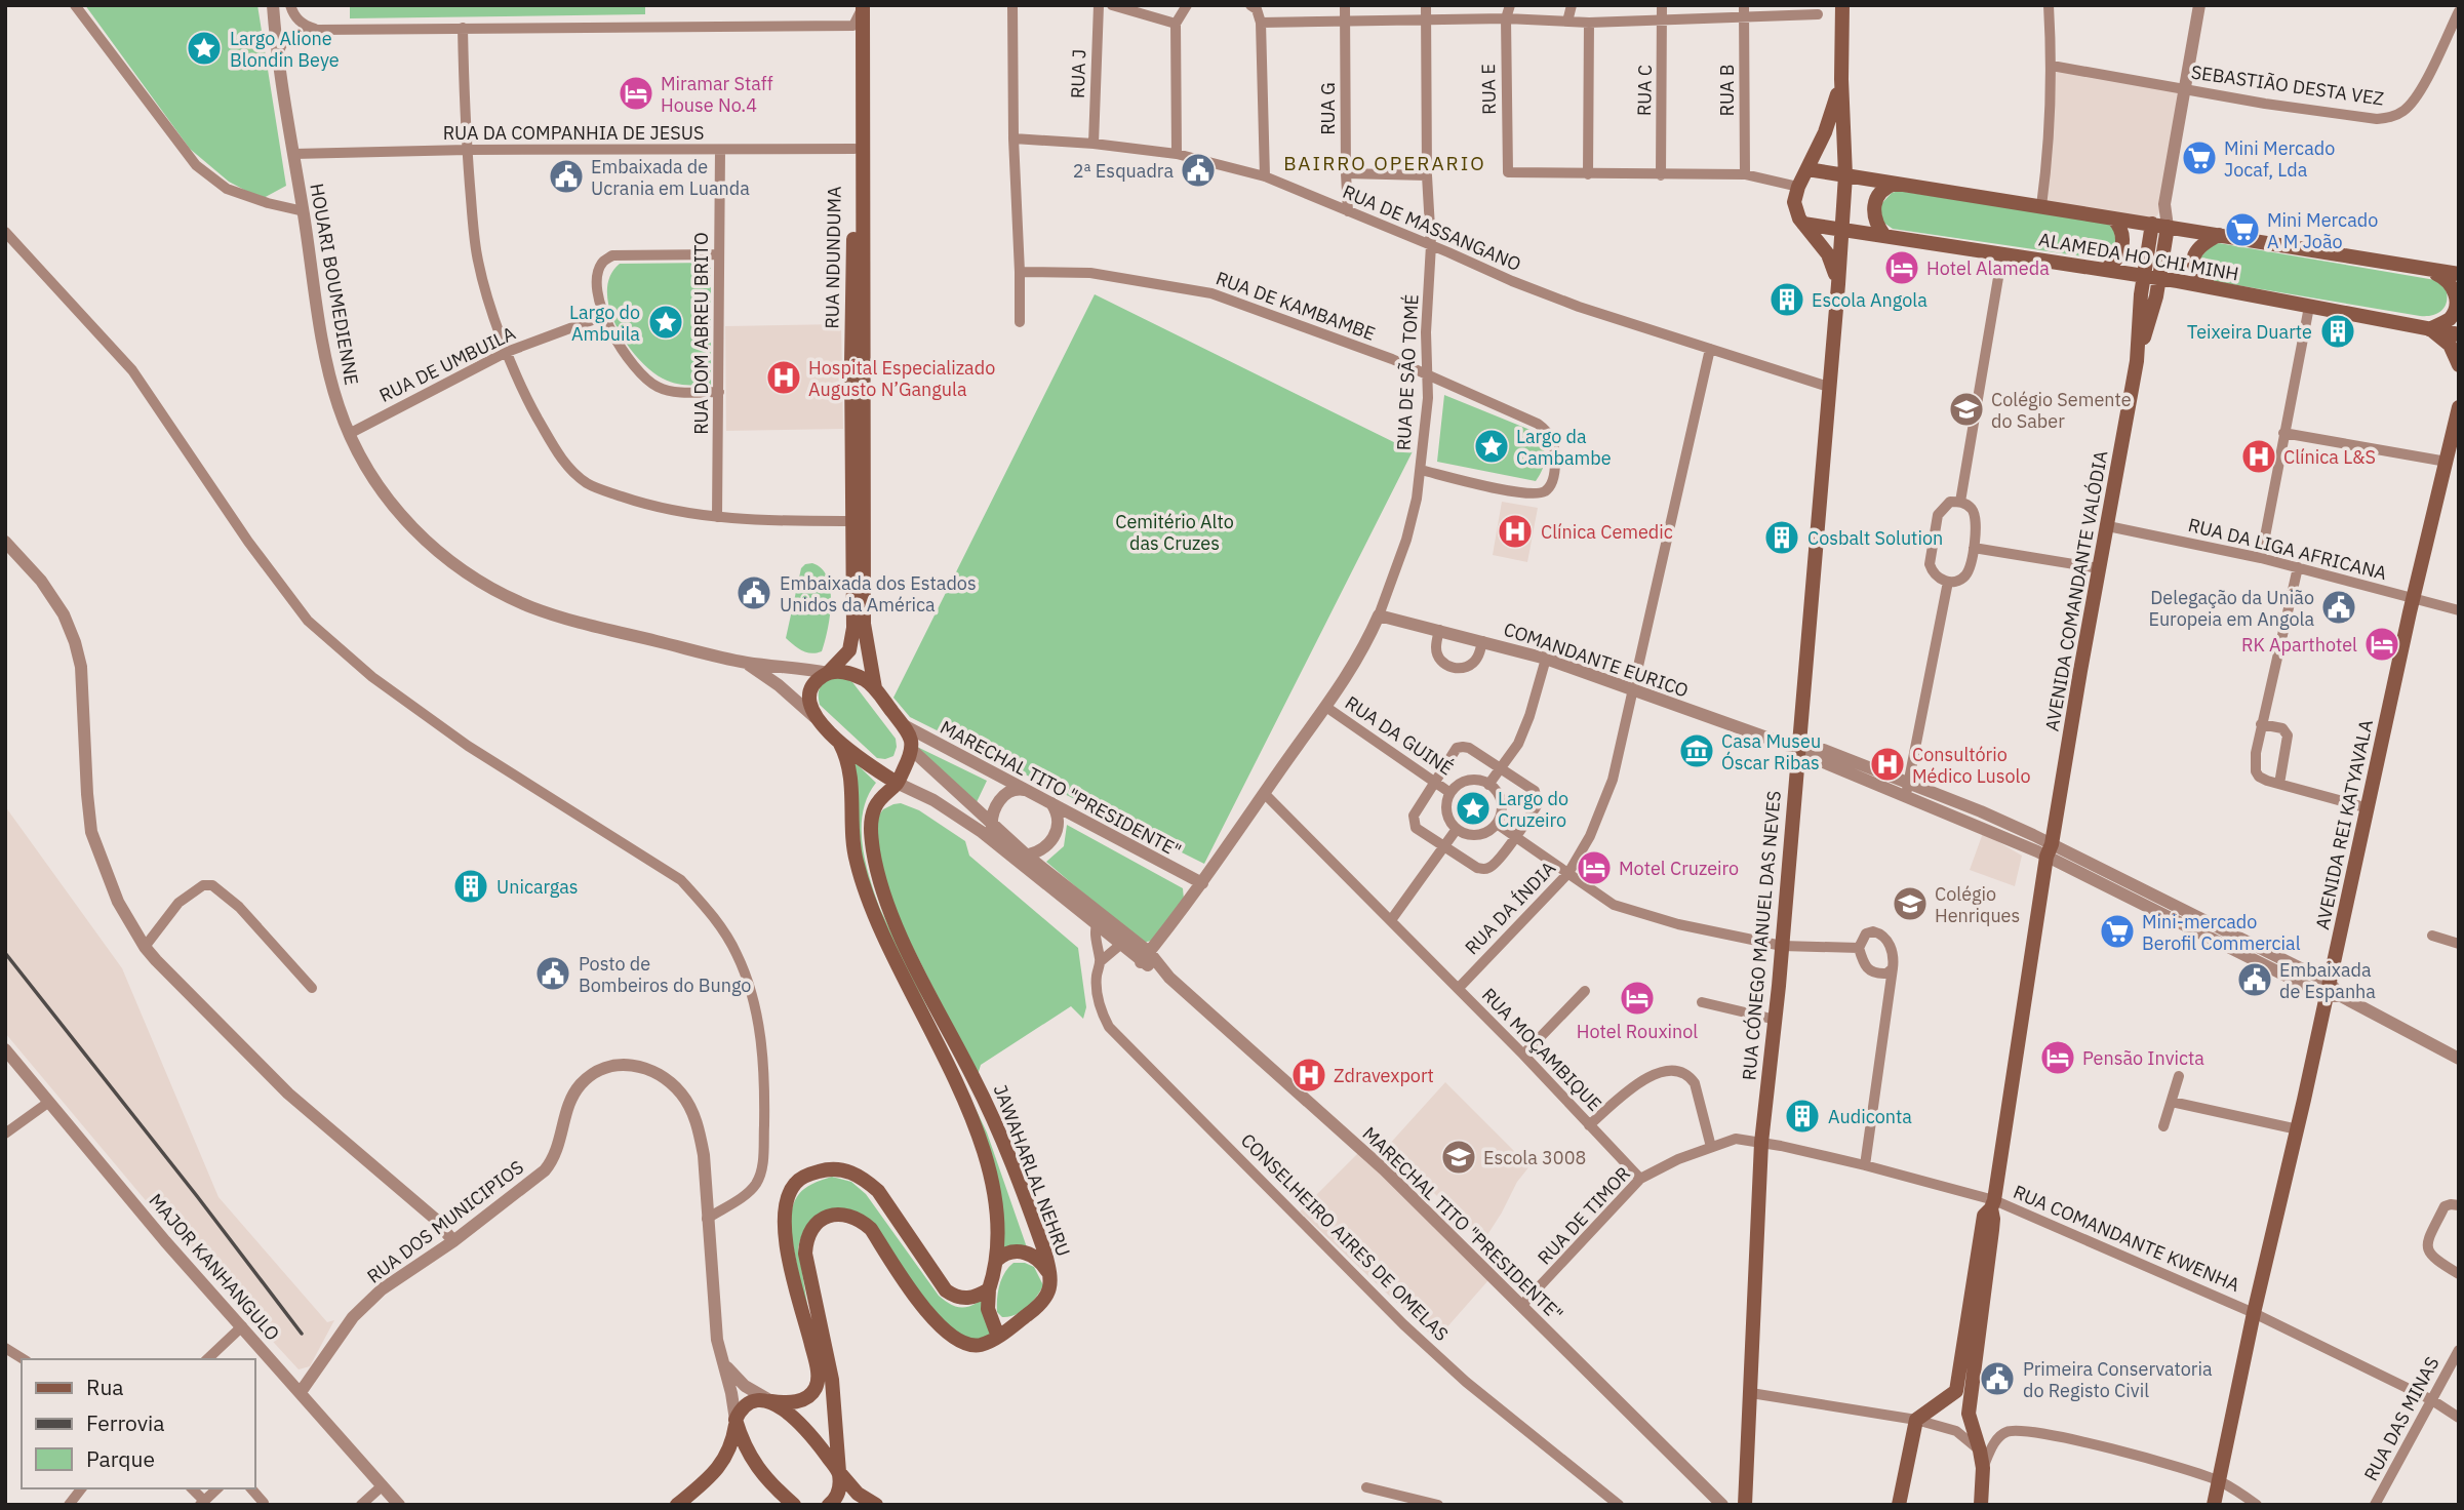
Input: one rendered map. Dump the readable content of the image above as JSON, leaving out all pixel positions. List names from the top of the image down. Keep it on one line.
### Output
{"streets":{"main road":["ALAMEDA HO CHI MINH","RUA NDUNDUMA","AVENIDA COMANDANTE VALÓDIA","AVENIDA REI KATYAVALA","RUA CÓNEGO MANUEL DAS NEVES","JAWAHARLAL NEHRU"],"street":["RUA J","SEBASTIÃO DESTA VEZ","RUA E","RUA C","RUA B","RUA G","RUA DA COMPANHIA DE JESUS","RUA DE MASSANGANO","HOUARI BOUMEDIENNE","RUA DE KAMBAMBE","RUA DOM ABREU BRITO","RUA DE UMBUILA","RUA DE SÃO TOMÉ","RUA DA LIGA AFRICANA","COMANDANTE EURICO","RUA DA GUINÉ","MARECHAL TITO \"PRESIDENTE\"","RUA DA ÍNDIA","RUA MOÇAMBIQUE","RUA DE TIMOR","RUA DOS MUNICIPIOS","CONSELHEIRO AIRES DE OMELAS","RUA COMANDANTE KWENHA","MAJOR KANHANGULO","RUA DAS MINAS"]},"crossings":[["RUA J","RUA DE MASSANGANO"],["SEBASTIÃO DESTA VEZ","AVENIDA COMANDANTE VALÓDIA"],["RUA G","RUA DE MASSANGANO"],["RUA DA COMPANHIA DE JESUS","RUA NDUNDUMA"],["RUA DA COMPANHIA DE JESUS","HOUARI BOUMEDIENNE"],["RUA DA COMPANHIA DE JESUS","RUA DOM ABREU BRITO"],["RUA DE MASSANGANO","RUA DE SÃO TOMÉ"],["RUA DE MASSANGANO","RUA DA ÍNDIA"],["RUA DE MASSANGANO","RUA CÓNEGO MANUEL DAS NEVES"],["ALAMEDA HO CHI MINH","AVENIDA COMANDANTE VALÓDIA"],["ALAMEDA HO CHI MINH","RUA CÓNEGO MANUEL DAS NEVES"],["HOUARI BOUMEDIENNE","RUA DE UMBUILA"],["RUA DE KAMBAMBE","RUA DE SÃO TOMÉ"],["RUA DE SÃO TOMÉ","COMANDANTE EURICO"],["RUA DE SÃO TOMÉ","RUA DA GUINÉ"],["RUA DE SÃO TOMÉ","MARECHAL TITO \"PRESIDENTE\""],["RUA DE SÃO TOMÉ","RUA MOÇAMBIQUE"],["RUA DA LIGA AFRICANA","AVENIDA COMANDANTE VALÓDIA"],["RUA DA LIGA AFRICANA","AVENIDA REI KATYAVALA"],["AVENIDA COMANDANTE VALÓDIA","COMANDANTE EURICO"],["AVENIDA COMANDANTE VALÓDIA","RUA COMANDANTE KWENHA"],["COMANDANTE EURICO","AVENIDA REI KATYAVALA"],["COMANDANTE EURICO","RUA DA ÍNDIA"],["COMANDANTE EURICO","RUA CÓNEGO MANUEL DAS NEVES"],["MARECHAL TITO \"PRESIDENTE\"","JAWAHARLAL NEHRU"],["MARECHAL TITO \"PRESIDENTE\"","RUA DE TIMOR"],["MARECHAL TITO \"PRESIDENTE\"","CONSELHEIRO AIRES DE OMELAS"],["AVENIDA REI KATYAVALA","RUA COMANDANTE KWENHA"],["RUA DA ÍNDIA","RUA MOÇAMBIQUE"],["RUA CÓNEGO MANUEL DAS NEVES","RUA DE TIMOR"],["RUA CÓNEGO MANUEL DAS NEVES","RUA COMANDANTE KWENHA"],["RUA MOÇAMBIQUE","RUA DE TIMOR"],["RUA DE TIMOR","RUA COMANDANTE KWENHA"],["RUA DOS MUNICIPIOS","MAJOR KANHANGULO"],["RUA COMANDANTE KWENHA","RUA DAS MINAS"]],"districts":["BAIRRO OPERARIO"],"parks":["Cemitério Alto das Cruzes"],"places":{"place":["Largo Alione Blondin Beye","Largo do Ambuila","Largo da Cambambe","Largo do Cruzeiro"],"hotel":["Miramar Staff House No.4","Hotel Alameda","RK Aparthotel","Motel Cruzeiro","Hotel Rouxinol","Pensão Invicta"],"supermarket":["Mini Mercado Jocaf, Lda","Mini Mercado A M João","Mini-mercado Berofil Commercial"],"public building":["2ª Esquadra","Embaixada de Ucrania em Luanda","Embaixada dos Estados Unidos da América","Delegação da União Europeia em Angola","Posto de Bombeiros do Bungo","Embaixada de Espanha","Primeira Conservatoria do Registo Civil"],"building":["Escola Angola","Teixeira Duarte","Cosbalt Solution","Unicargas","Audiconta"],"hospital":["Hospital Especializado Augusto N’Gangula","Clínica L&S","Clínica Cemedic","Consultório Médico Lusolo","Zdravexport"],"school or university":["Colégio Semente do Saber","Colégio Henriques","Escola 3008"],"museum":["Casa Museu Óscar Ribas"]},"legend":["Rua","Ferrovia","Parque"]}
